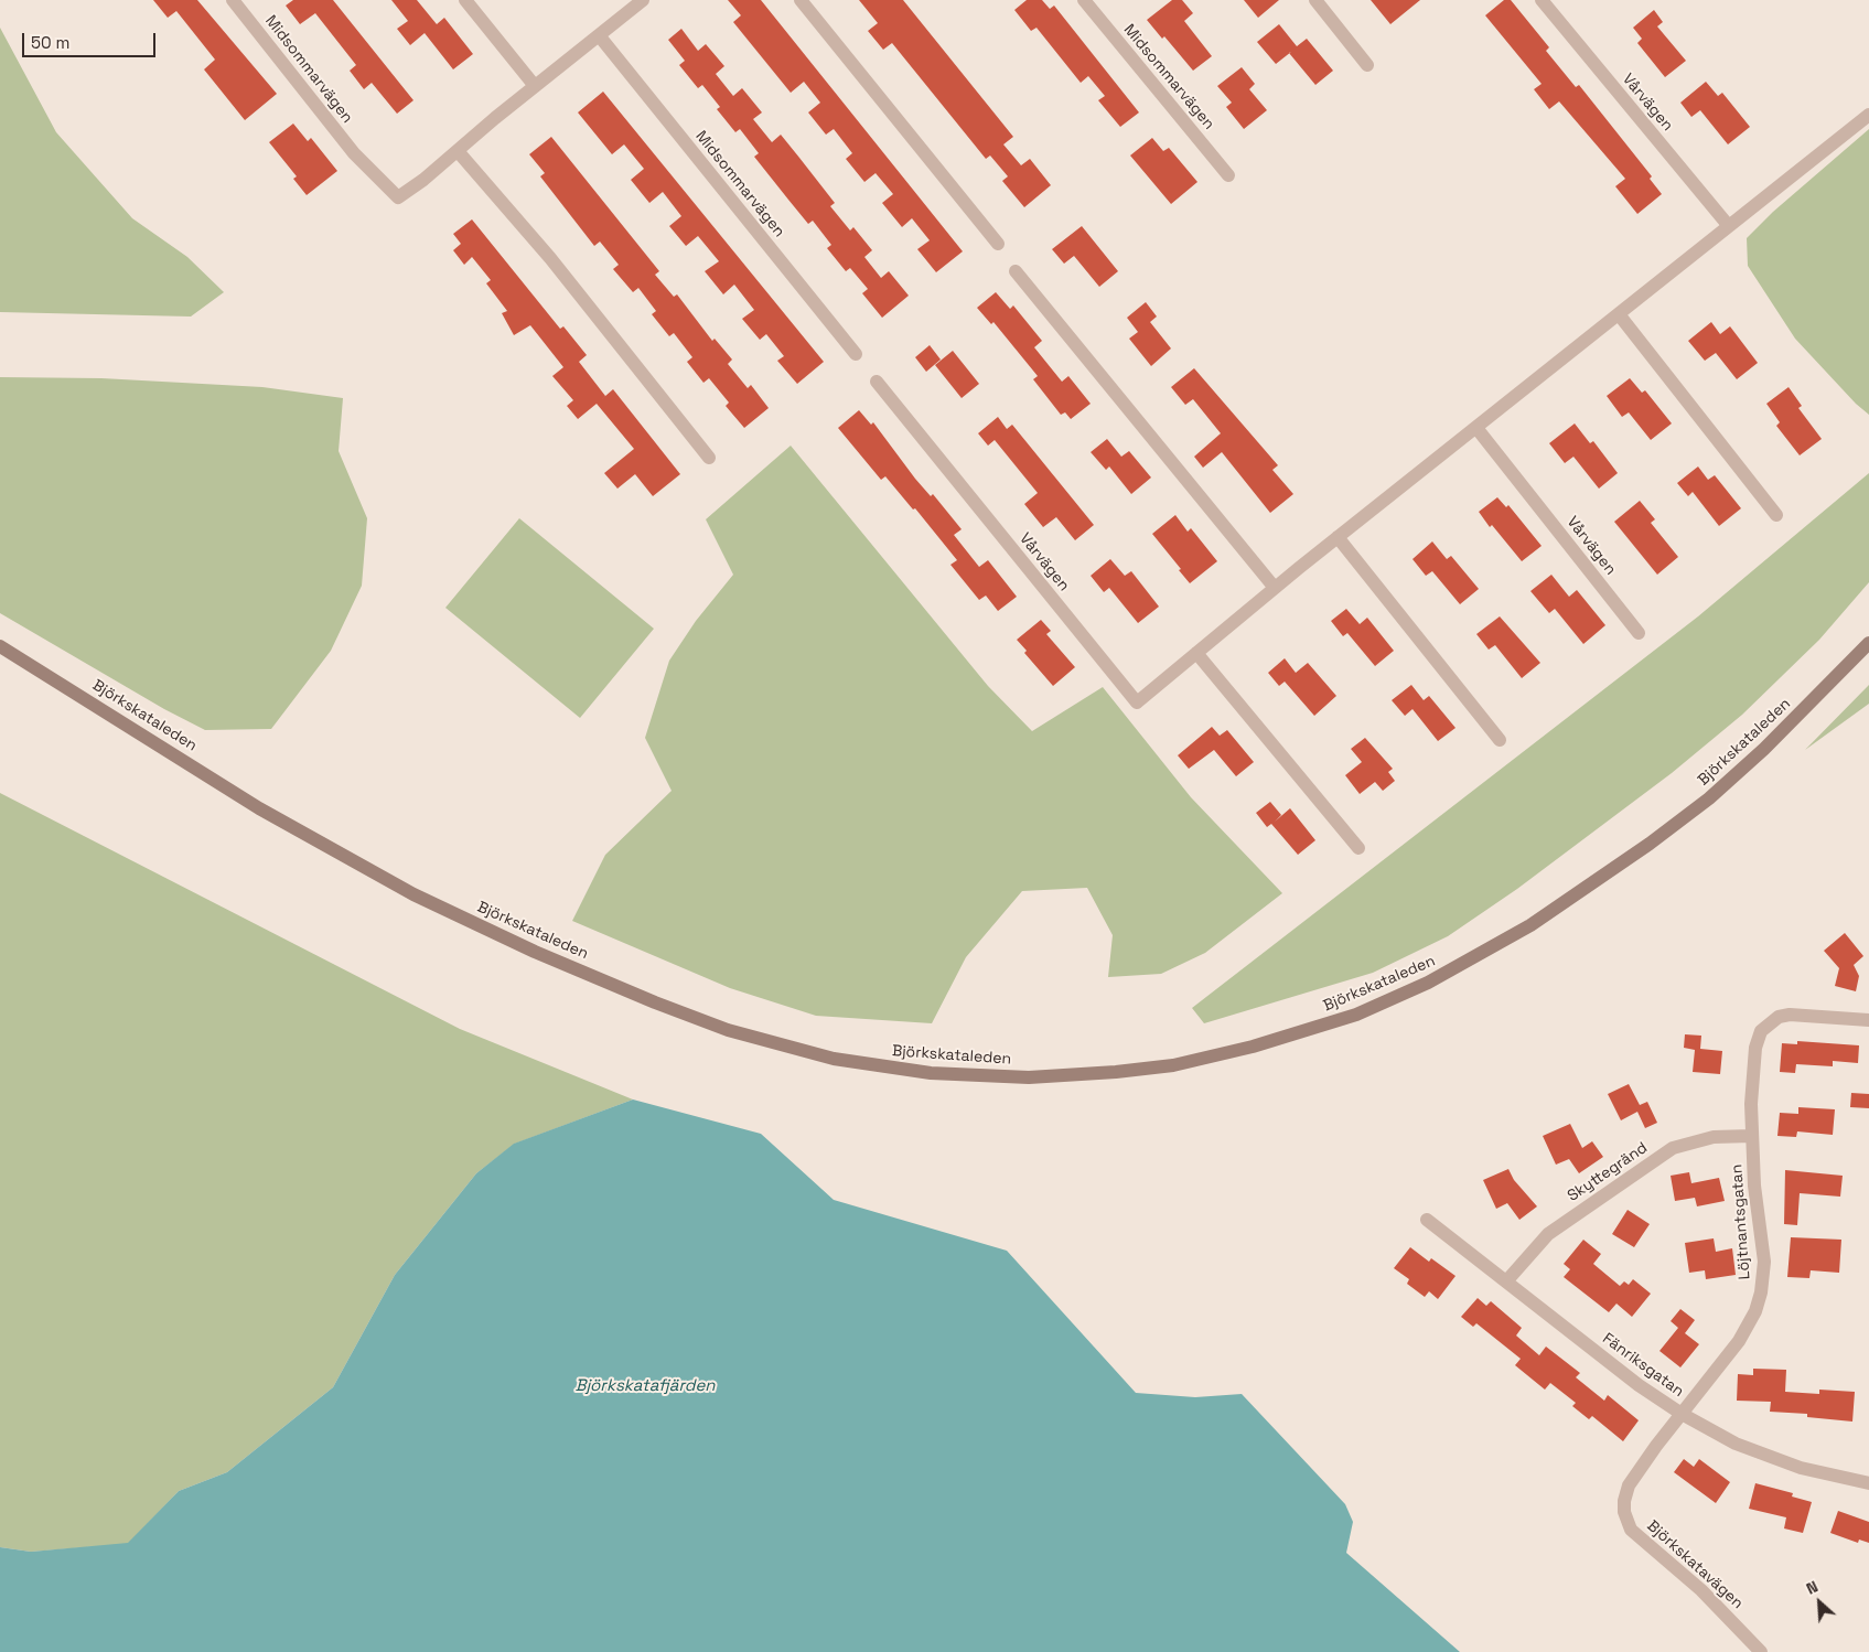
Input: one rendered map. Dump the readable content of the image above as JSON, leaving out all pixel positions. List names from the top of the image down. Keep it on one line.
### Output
{"streets":{"main road":["Björkskataleden"],"street":["Midsommarvägen","Vårvägen","Skyttegränd","Löjtnantsgatan","Fänriksgatan","Björkskatavägen"]},"crossings":[["Skyttegränd","Löjtnantsgatan"],["Skyttegränd","Fänriksgatan"],["Löjtnantsgatan","Fänriksgatan"],["Löjtnantsgatan","Björkskatavägen"],["Fänriksgatan","Björkskatavägen"]],"water":["Björkskatafjärden"],"scale_bar":"50 m","north":"top left"}
